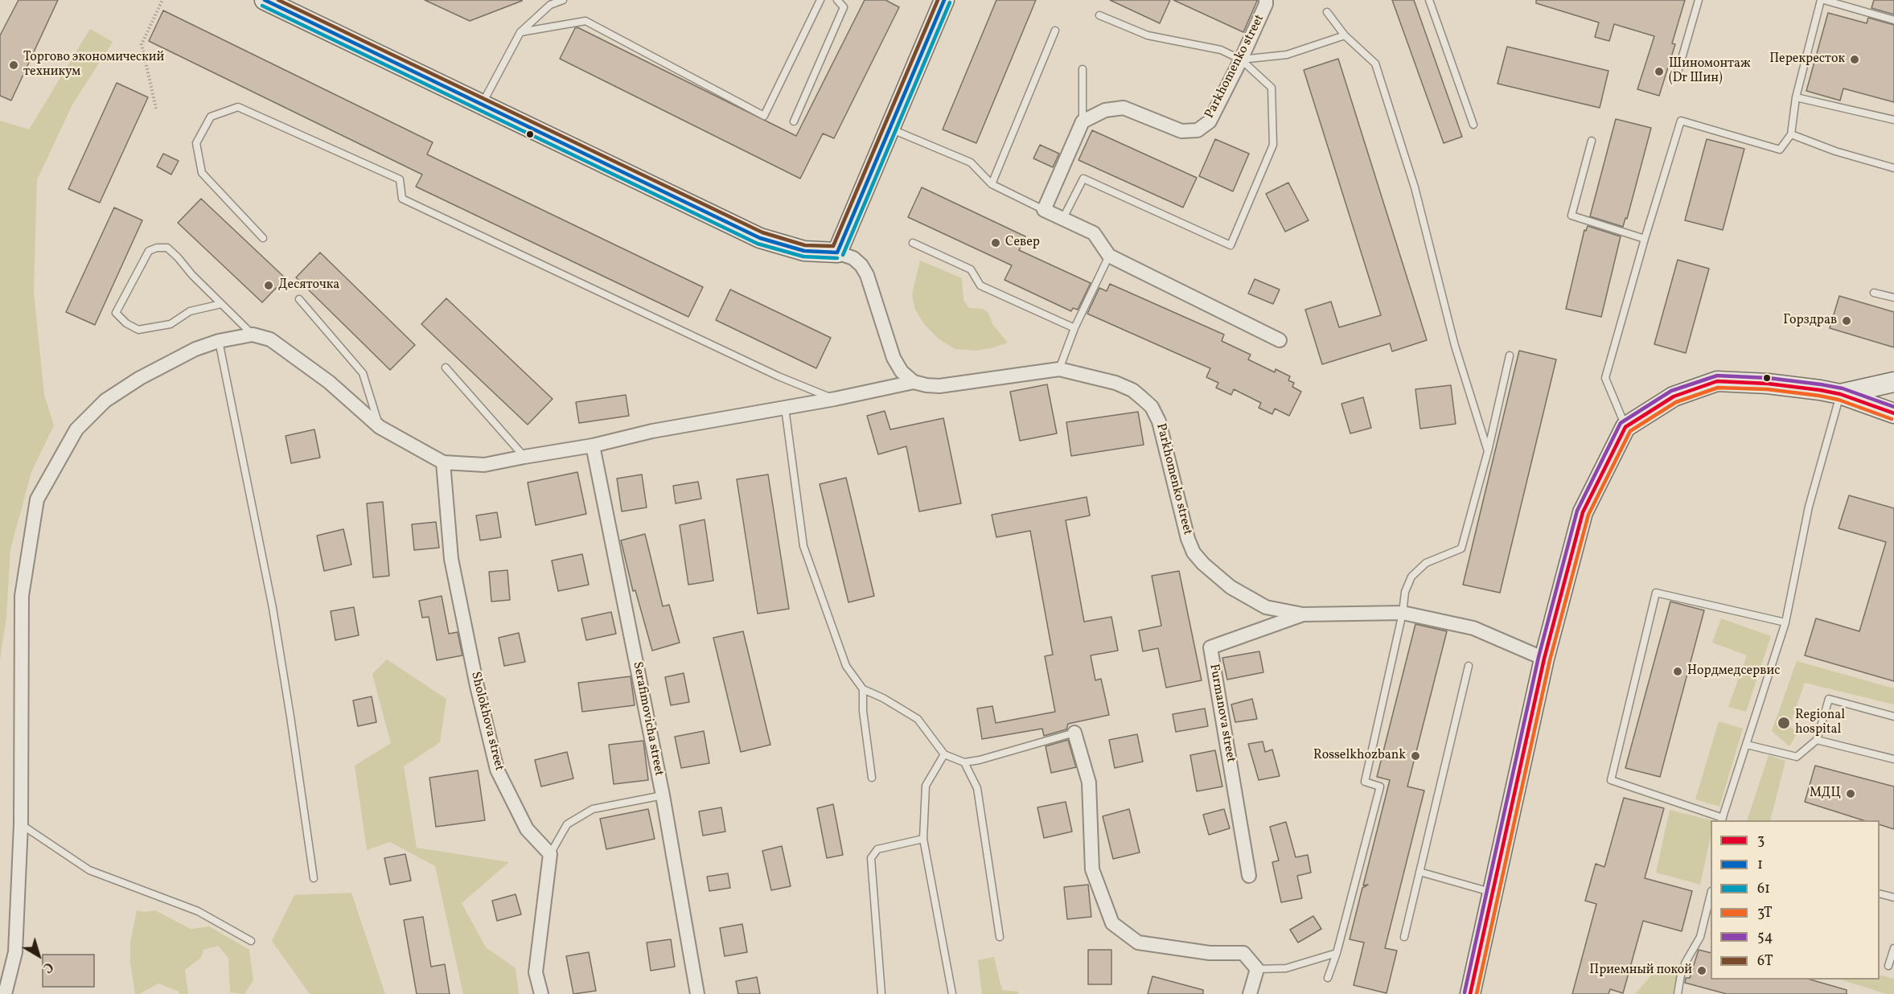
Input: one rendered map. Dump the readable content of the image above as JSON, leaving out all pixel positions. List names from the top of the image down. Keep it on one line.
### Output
{"streets":{"street":["Parkhomenko street","Furmanova street","Serafimovicha street","Sholokhova street"]},"crossings":[["Parkhomenko street","Furmanova street"]],"places":["Перекресток","Торгово экономический техникум","Шиномонтаж (Dr Шин)","Север","Десяточка","Горздрав","Нордмедсервис","Regional hospital","Rosselkhozbank","МДЦ","Приемный покой"],"lines":["transit line 1","transit line 6Т","transit line 61","transit line 54","transit line 3","transit line 3Т"],"legend":["3","1","61","3Т","54","6Т"],"north":"bottom right"}
